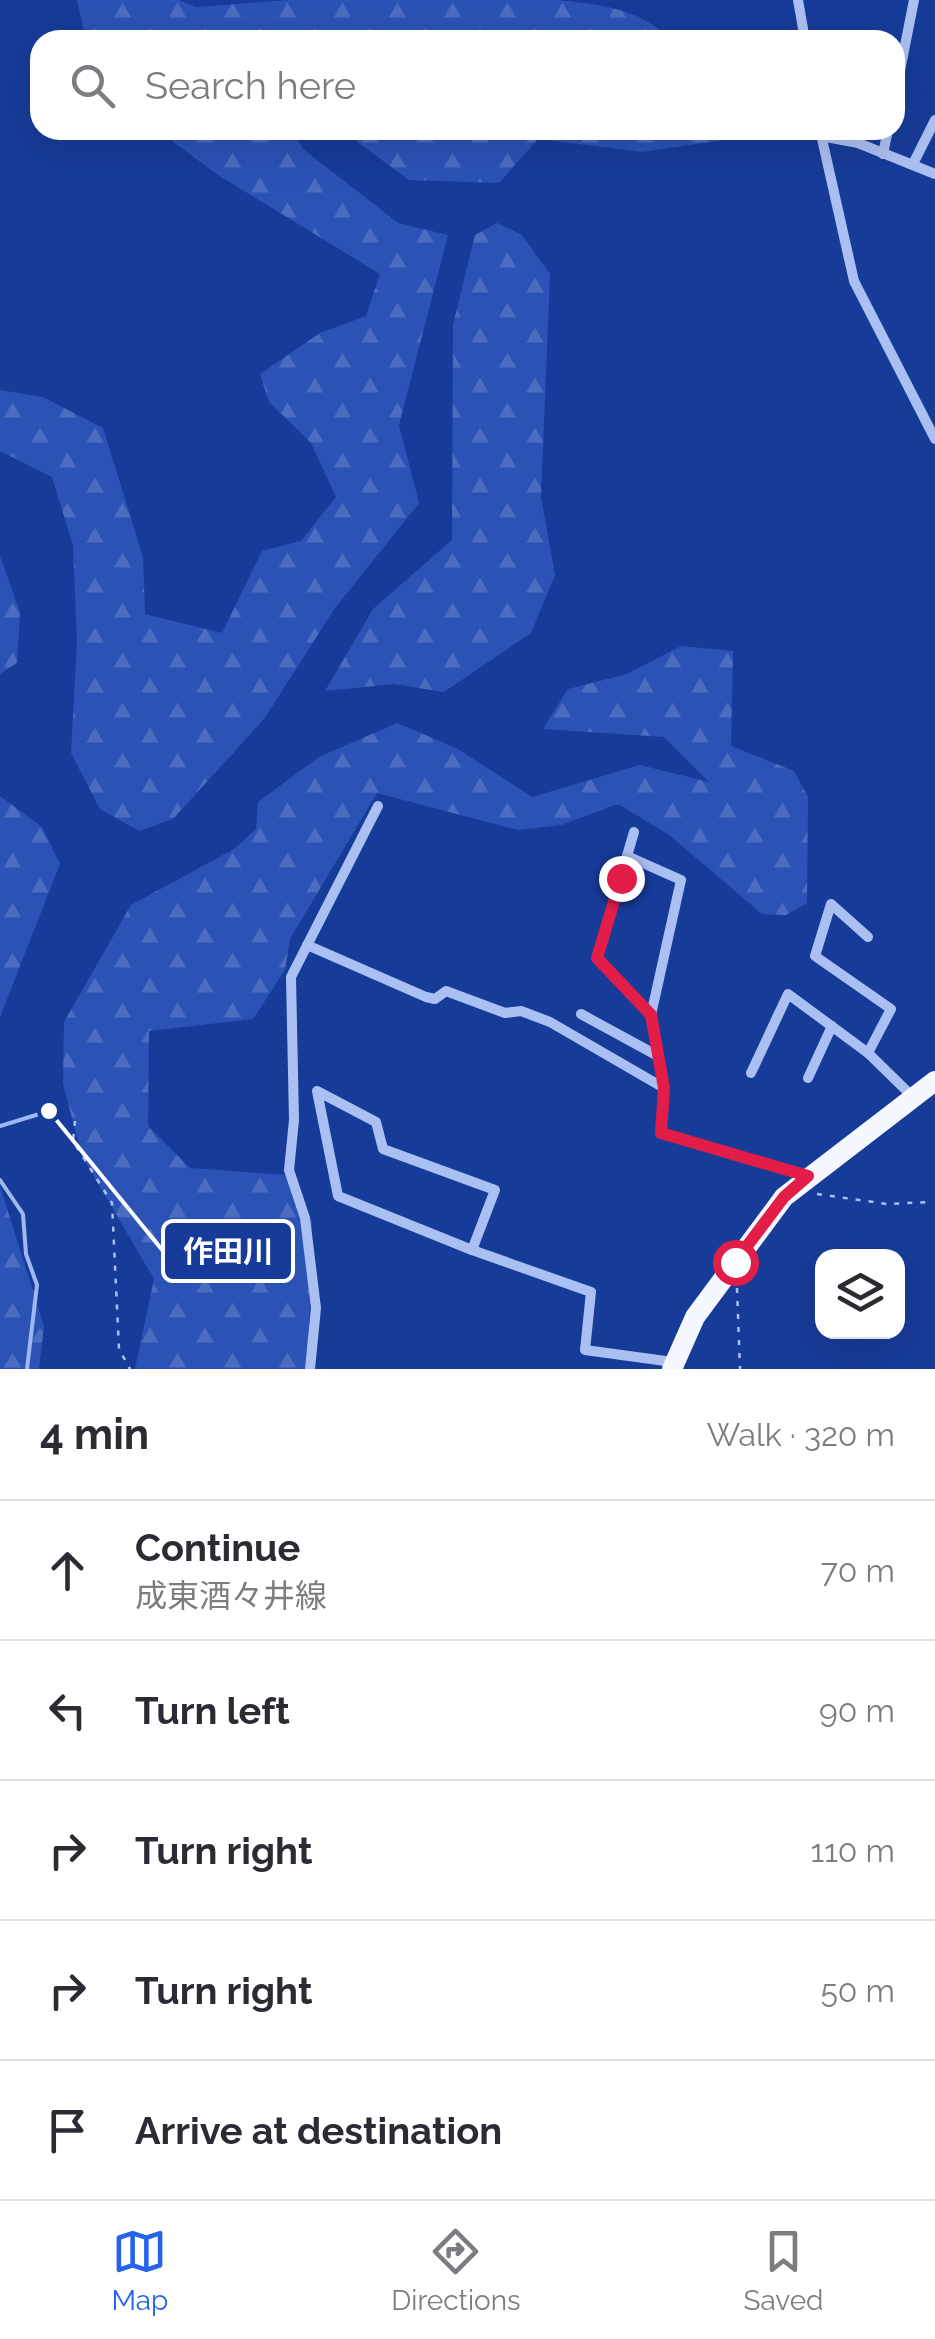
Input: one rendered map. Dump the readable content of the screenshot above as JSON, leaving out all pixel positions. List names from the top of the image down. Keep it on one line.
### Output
{"places":["作田川"],"page":{"search":"Search here","heading":["4 min","Walk · 320 m"],"list":[["Continue","成東酒々井線","70 m"],["Turn left","90 m"],["Turn right","110 m"],["Turn right","50 m"],"Arrive at destination"],"nav":["Map","Directions","Saved"]}}
